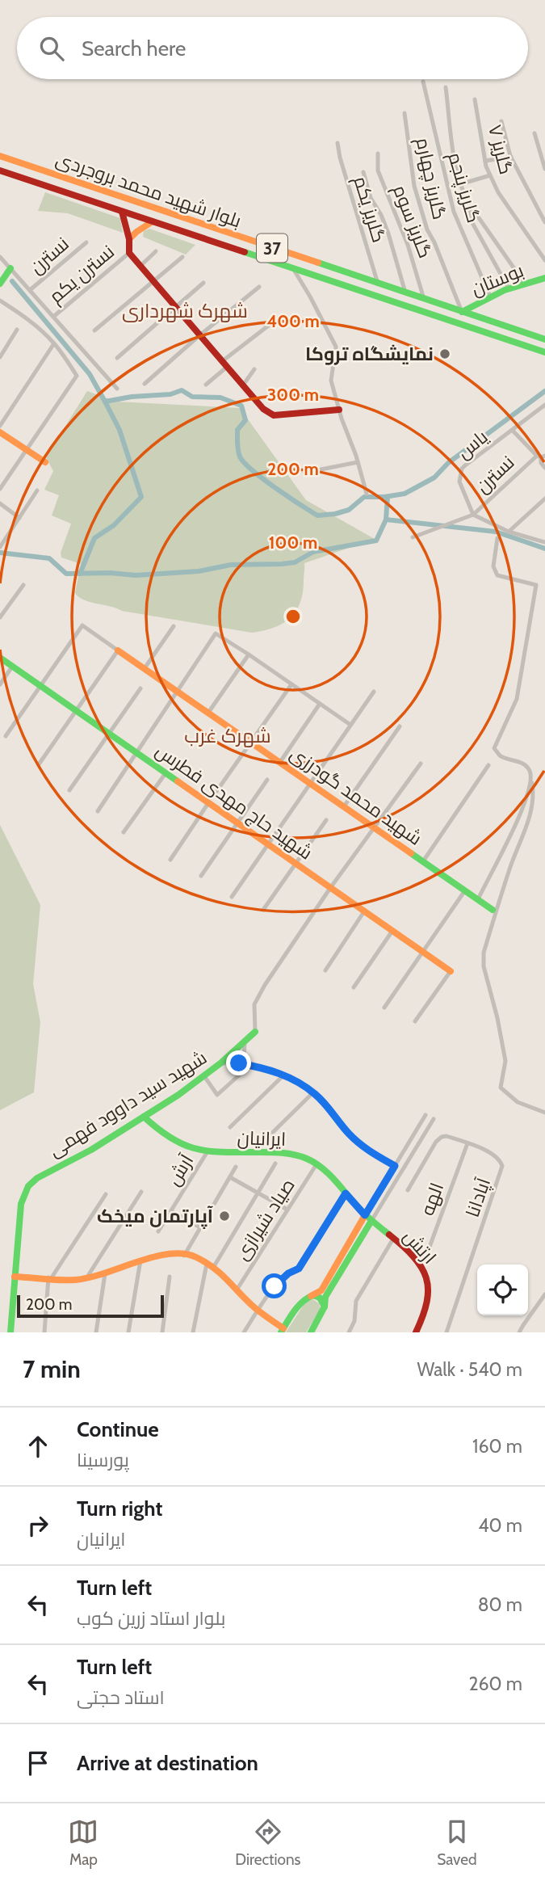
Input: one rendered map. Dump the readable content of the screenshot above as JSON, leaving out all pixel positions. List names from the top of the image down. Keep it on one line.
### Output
{"streets":{"main road":["بلوار شهید محمد بروجردی","37","بوستان","شهید محمد گودرزی","شهید حاج مهدی فطرس","شهید سید داوود فهمی","ایرانیان","ارتش"],"street":["گلریز ۷","گلریز چهارم","گلریز پنجم","گلریز یکم","گلریز سوم","نسترن","نسترن یکم","یاس","آرش","آپادانا","الهه","صیاد شیرازی"]},"crossings":[["گلریز چهارم","بلوار شهید محمد بروجردی"],["گلریز چهارم","بوستان"],["گلریز پنجم","بوستان"],["بلوار شهید محمد بروجردی","گلریز یکم"],["بلوار شهید محمد بروجردی","گلریز سوم"],["بلوار شهید محمد بروجردی","بوستان"],["نسترن","یاس"],["شهید سید داوود فهمی","ایرانیان"],["ایرانیان","آرش"],["ایرانیان","صیاد شیرازی"],["ایرانیان","ارتش"],["آپادانا","الهه"],["الهه","ارتش"]],"districts":["شهرک شهرداری","شهرک غرب"],"places":["نمایشگاه تروکا","آپارتمان میخک"],"scale_bar":"200 m","page":{"search":"Search here","scale":"200 m","heading":["7 min","Walk · 540 m"],"list":[["Continue","پورسینا","160 m"],["Turn right","ایرانیان","40 m"],["Turn left","بلوار استاد زرین کوب","80 m"],["Turn left","استاد حجتی","260 m"],"Arrive at destination"],"nav":["Map","Directions","Saved"]},"rings":["400 m","300 m","200 m","100 m"]}
